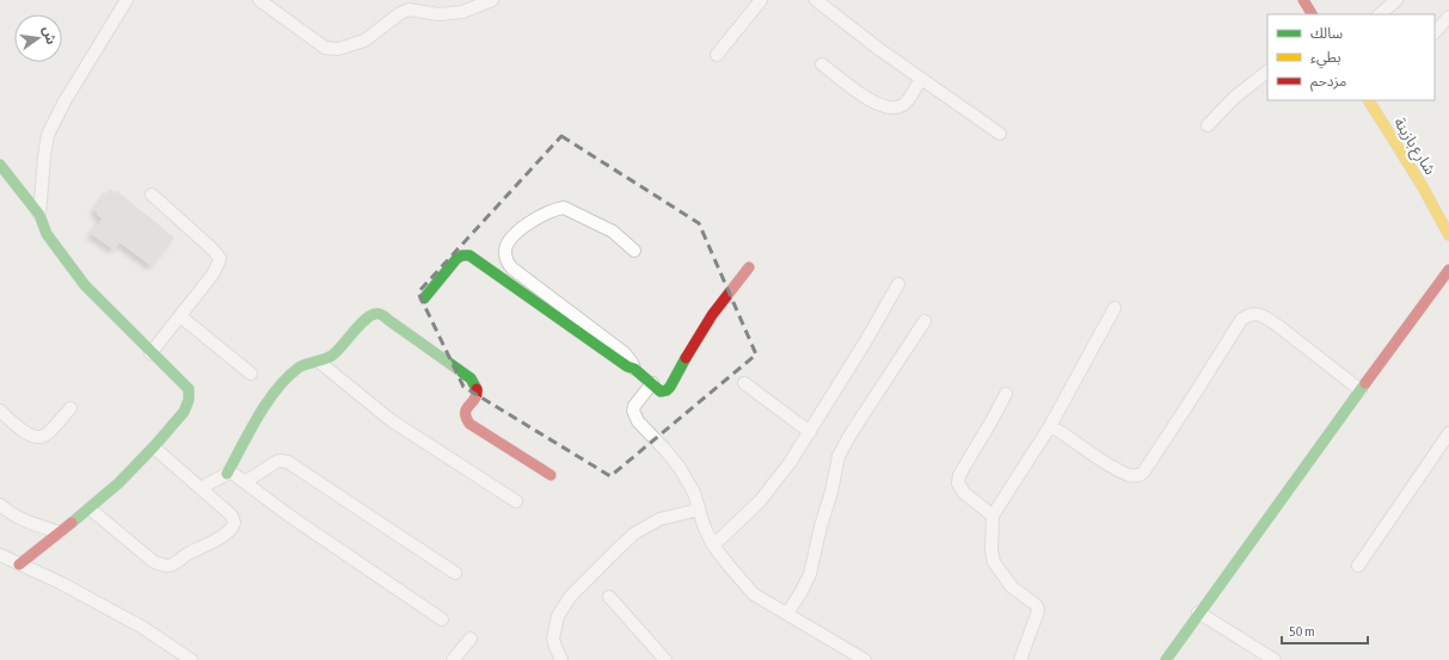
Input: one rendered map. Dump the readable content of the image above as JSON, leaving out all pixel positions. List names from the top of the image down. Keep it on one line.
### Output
{"streets":{"street":["شارع بازينة"]},"legend":["سالك","بطيء","مزدحم"],"scale_bar":"50 m","north":"right"}
